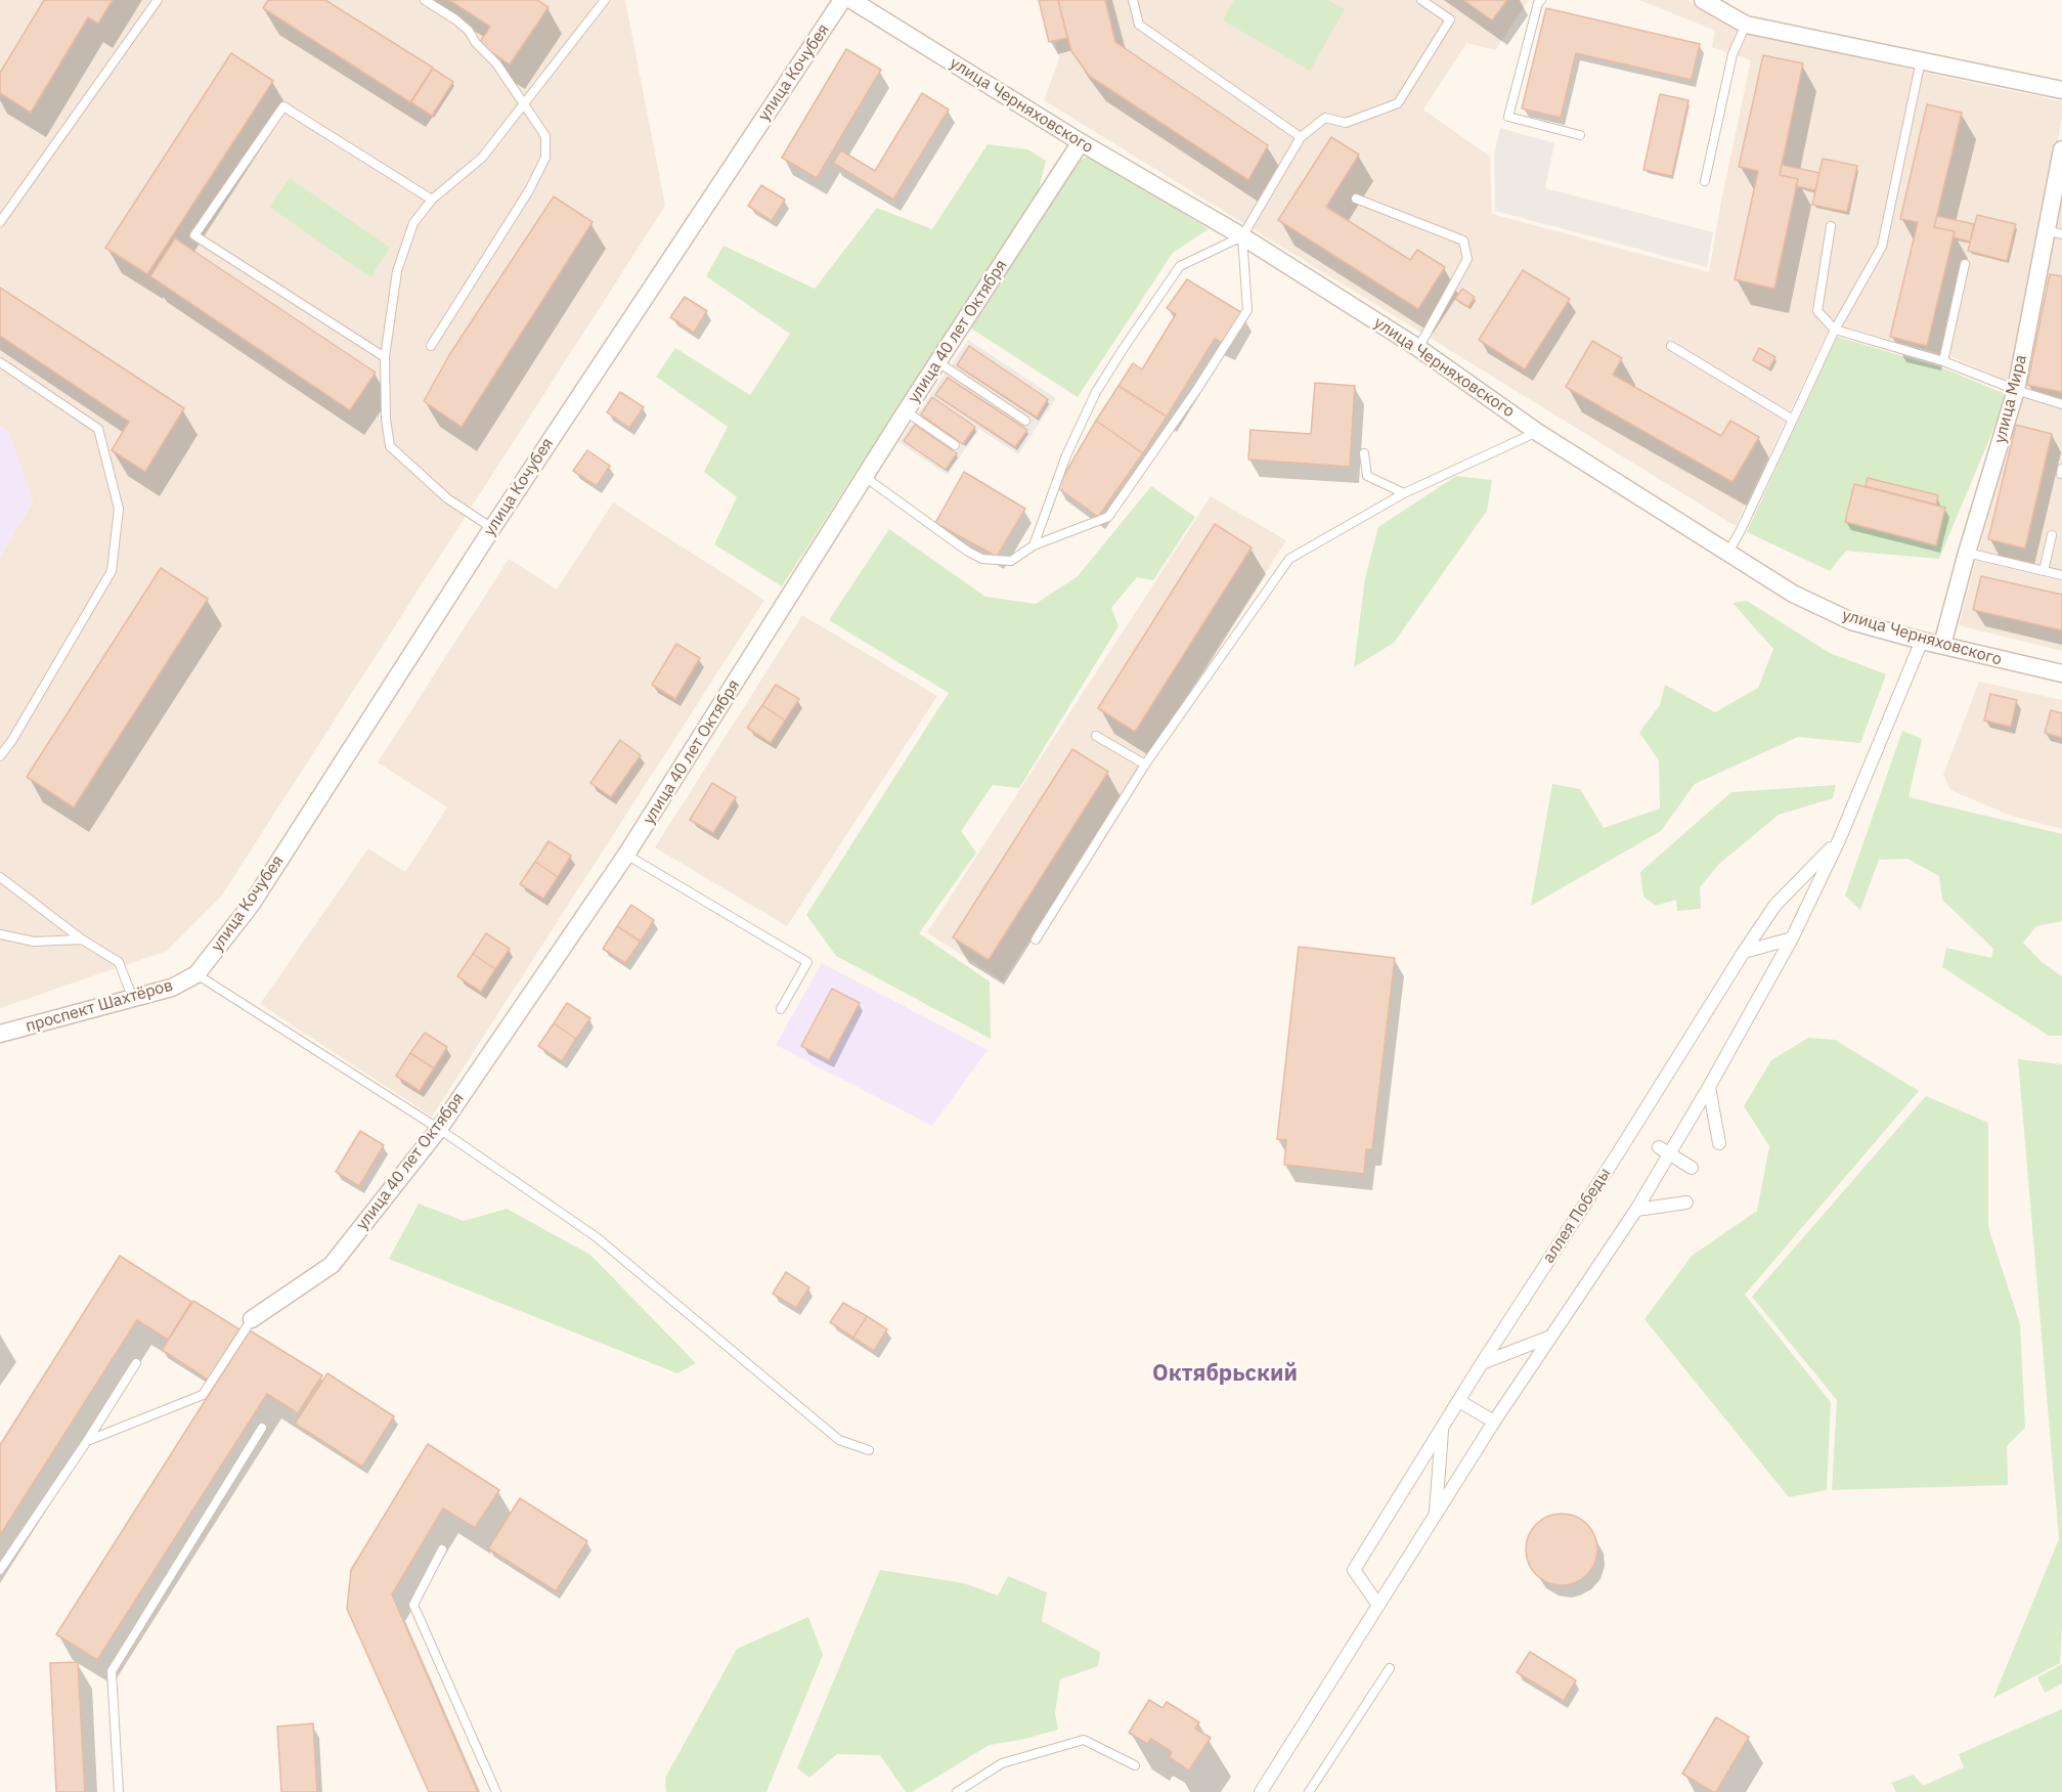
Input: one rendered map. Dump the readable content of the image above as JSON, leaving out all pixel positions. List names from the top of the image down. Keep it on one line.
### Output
{"streets":{"street":["улица Кочубея","улица Черняховского","улица 40 лет Октября","улица Мира","проспект Шахтёров","аллея Победы"]},"crossings":[["улица Кочубея","проспект Шахтёров"],["улица Черняховского","улица 40 лет Октября"],["улица Черняховского","улица Мира"]],"districts":["Октябрьский"]}
